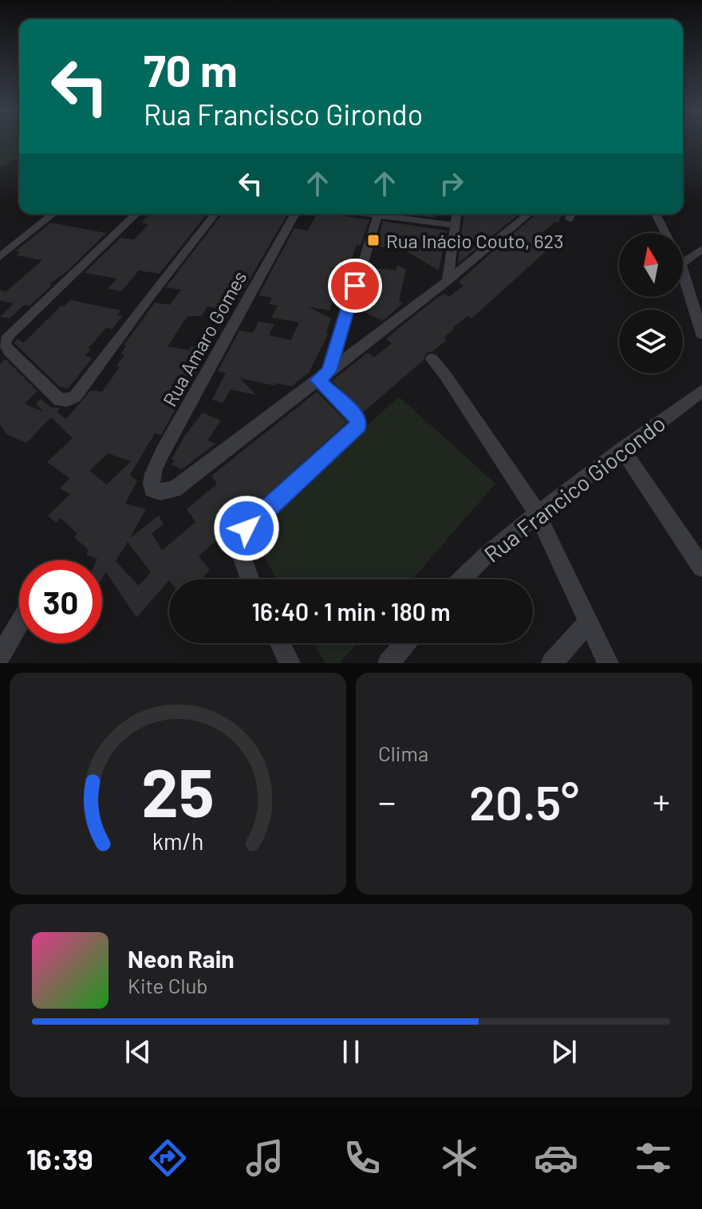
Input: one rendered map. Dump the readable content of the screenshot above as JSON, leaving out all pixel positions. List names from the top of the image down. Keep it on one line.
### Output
{"streets":{"street":["Rua Amaro Gomes","Rua Francico Giocondo"]},"places":{"transit":["Rua Inácio Couto, 623"]},"north":"top","page":{"turn":["70 m","Rua Francisco Girondo"],"limit":"30","trip":"16:40 · 1 min · 180 m","tile":"Clima","heat":["−","20.5°","+"],"song":["Neon Rain","Kite Club"],"tabs":"16:39","gauge":["25","km/h"]}}
